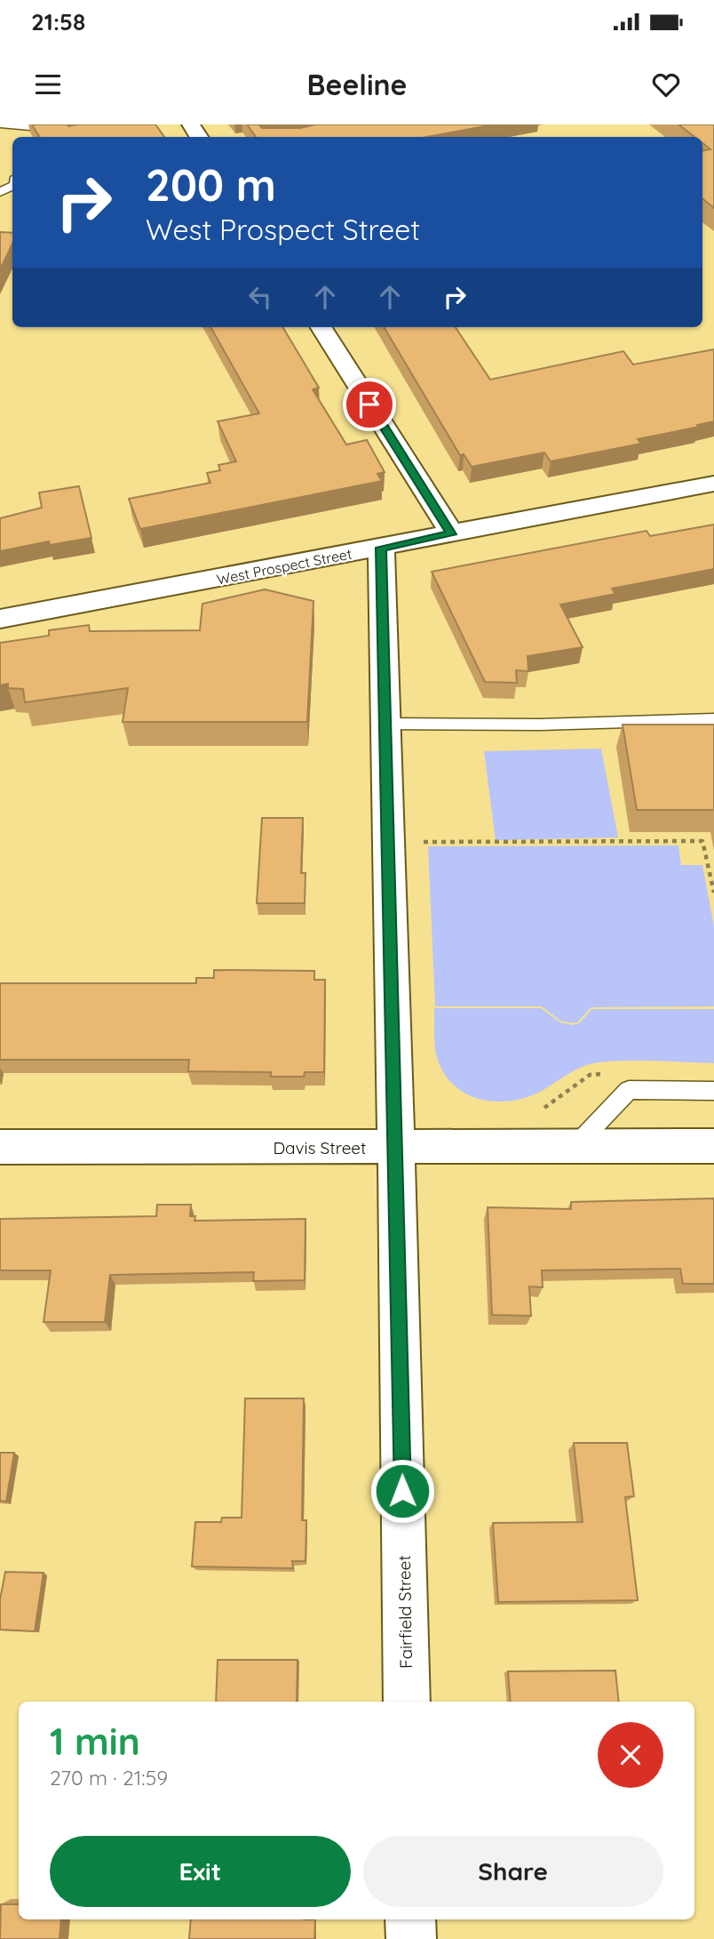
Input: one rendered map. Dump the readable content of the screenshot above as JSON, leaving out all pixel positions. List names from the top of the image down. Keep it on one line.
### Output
{"streets":{"street":["West Prospect Street","Davis Street","Fairfield Street"]},"crossings":[["West Prospect Street","Fairfield Street"],["Davis Street","Fairfield Street"]],"page":{"status":"21:58","header":"Beeline","turn":["200 m","West Prospect Street"],"heading":["1 min","270 m · 21:59"],"buttons":["Exit","Share"]}}
